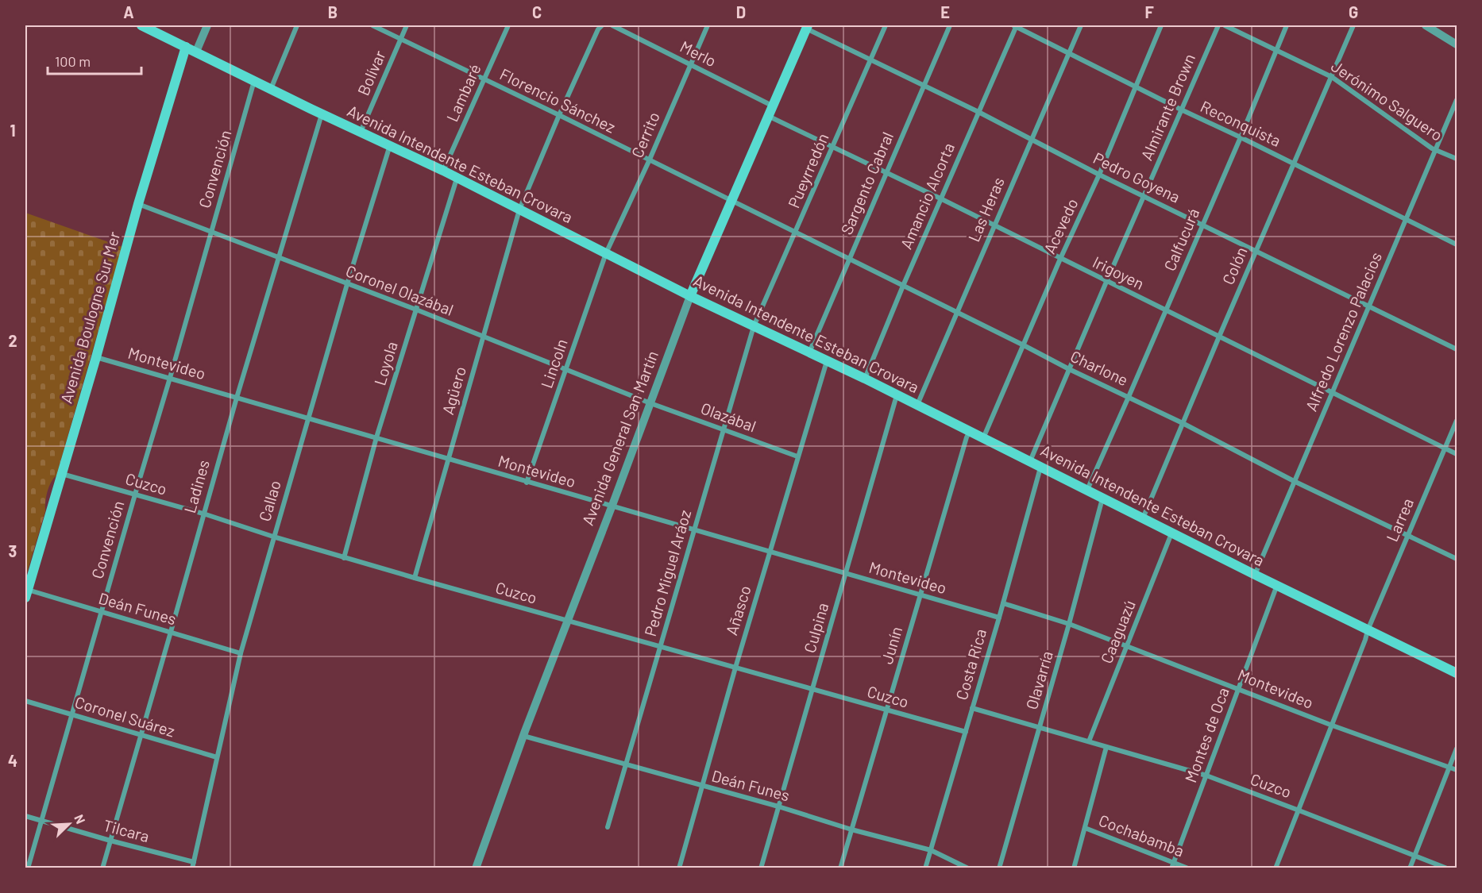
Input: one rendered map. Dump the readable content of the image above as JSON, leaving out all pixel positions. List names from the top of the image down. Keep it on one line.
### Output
{"streets":{"main road":["Avenida Intendente Esteban Crovara","Avenida Boulogne Sur Mer","Avenida General San Martín"],"street":["Merlo","Bolívar","Lambaré","Florencio Sánchez","Jerónimo Salguero","Almirante Brown","Reconquista","Cerrito","Convención","Pueyrredón","Pedro Goyena","Sargento Cabral","Amancio Alcorta","Las Heras","Acevedo","Calfucurá","Colón","Irigoyen","Coronel Olazábal","Alfredo Lorenzo Palacios","Montevideo","Loyola","Lincoln","Charlone","Agüero","Olazábal","Cuzco","Ladines","Callao","Larrea","Pedro Miguel Aráoz","Deán Funes","Añasco","Culpina","Caaguazú","Junín","Costa Rica","Olavarría","Coronel Suárez","Montes de Oca","Tilcara","Cochabamba"]},"crossings":[["Merlo","Cerrito"],["Merlo","Avenida General San Martín"],["Bolívar","Florencio Sánchez"],["Bolívar","Avenida Intendente Esteban Crovara"],["Lambaré","Florencio Sánchez"],["Lambaré","Avenida Intendente Esteban Crovara"],["Florencio Sánchez","Cerrito"],["Florencio Sánchez","Charlone"],["Florencio Sánchez","Agüero"],["Florencio Sánchez","Avenida General San Martín"],["Jerónimo Salguero","Calfucurá"],["Jerónimo Salguero","Colón"],["Jerónimo Salguero","Alfredo Lorenzo Palacios"],["Almirante Brown","Reconquista"],["Almirante Brown","Avenida Intendente Esteban Crovara"],["Almirante Brown","Pedro Goyena"],["Almirante Brown","Irigoyen"],["Almirante Brown","Charlone"],["Reconquista","Amancio Alcorta"],["Reconquista","Las Heras"],["Reconquista","Acevedo"],["Reconquista","Calfucurá"],["Reconquista","Colón"],["Reconquista","Alfredo Lorenzo Palacios"],["Cerrito","Avenida Intendente Esteban Crovara"],["Cerrito","Lincoln"],["Avenida Intendente Esteban Crovara","Convención"],["Avenida Intendente Esteban Crovara","Pueyrredón"],["Avenida Intendente Esteban Crovara","Sargento Cabral"],["Avenida Intendente Esteban Crovara","Amancio Alcorta"],["Avenida Intendente Esteban Crovara","Las Heras"],["Avenida Intendente Esteban Crovara","Acevedo"],["Avenida Intendente Esteban Crovara","Calfucurá"],["Avenida Intendente Esteban Crovara","Colón"],["Avenida Intendente Esteban Crovara","Avenida Boulogne Sur Mer"],["Avenida Intendente Esteban Crovara","Alfredo Lorenzo Palacios"],["Avenida Intendente Esteban Crovara","Loyola"],["Avenida Intendente Esteban Crovara","Lincoln"],["Avenida Intendente Esteban Crovara","Agüero"],["Avenida Intendente Esteban Crovara","Avenida General San Martín"],["Avenida Intendente Esteban Crovara","Ladines"],["Avenida Intendente Esteban Crovara","Callao"],["Avenida Intendente Esteban Crovara","Larrea"],["Avenida Intendente Esteban Crovara","Pedro Miguel Aráoz"],["Avenida Intendente Esteban Crovara","Añasco"],["Avenida Intendente Esteban Crovara","Culpina"],["Avenida Intendente Esteban Crovara","Caaguazú"],["Avenida Intendente Esteban Crovara","Junín"],["Avenida Intendente Esteban Crovara","Costa Rica"],["Avenida Intendente Esteban Crovara","Olavarría"],["Avenida Intendente Esteban Crovara","Montes de Oca"],["Convención","Coronel Olazábal"],["Convención","Montevideo"],["Convención","Cuzco"],["Convención","Deán Funes"],["Convención","Coronel Suárez"],["Convención","Tilcara"],["Pueyrredón","Pedro Goyena"],["Pueyrredón","Irigoyen"],["Pueyrredón","Charlone"],["Pueyrredón","Pedro Miguel Aráoz"],["Pedro Goyena","Sargento Cabral"],["Pedro Goyena","Amancio Alcorta"],["Pedro Goyena","Las Heras"],["Pedro Goyena","Acevedo"],["Pedro Goyena","Calfucurá"],["Pedro Goyena","Colón"],["Pedro Goyena","Alfredo Lorenzo Palacios"],["Pedro Goyena","Avenida General San Martín"],["Sargento Cabral","Irigoyen"],["Sargento Cabral","Charlone"],["Amancio Alcorta","Irigoyen"],["Amancio Alcorta","Charlone"],["Las Heras","Irigoyen"],["Las Heras","Charlone"],["Acevedo","Irigoyen"],["Acevedo","Charlone"],["Calfucurá","Irigoyen"],["Calfucurá","Charlone"],["Colón","Irigoyen"],["Colón","Charlone"],["Irigoyen","Alfredo Lorenzo Palacios"],["Irigoyen","Avenida General San Martín"],["Irigoyen","Larrea"],["Coronel Olazábal","Avenida Boulogne Sur Mer"],["Coronel Olazábal","Loyola"],["Coronel Olazábal","Lincoln"],["Coronel Olazábal","Agüero"],["Coronel Olazábal","Olazábal"],["Coronel Olazábal","Avenida General San Martín"],["Coronel Olazábal","Ladines"],["Coronel Olazábal","Callao"],["Avenida Boulogne Sur Mer","Montevideo"],["Avenida Boulogne Sur Mer","Cuzco"],["Avenida Boulogne Sur Mer","Deán Funes"],["Alfredo Lorenzo Palacios","Charlone"],["Montevideo","Loyola"],["Montevideo","Lincoln"],["Montevideo","Agüero"],["Montevideo","Avenida General San Martín"],["Montevideo","Ladines"],["Montevideo","Callao"],["Montevideo","Larrea"],["Montevideo","Pedro Miguel Aráoz"],["Montevideo","Añasco"],["Montevideo","Culpina"],["Montevideo","Caaguazú"],["Montevideo","Junín"],["Montevideo","Costa Rica"],["Montevideo","Olavarría"],["Montevideo","Montes de Oca"],["Loyola","Cuzco"],["Charlone","Avenida General San Martín"],["Charlone","Larrea"],["Agüero","Cuzco"],["Olazábal","Avenida General San Martín"],["Olazábal","Pedro Miguel Aráoz"],["Olazábal","Añasco"],["Avenida General San Martín","Cuzco"],["Avenida General San Martín","Deán Funes"],["Cuzco","Ladines"],["Cuzco","Callao"],["Cuzco","Larrea"],["Cuzco","Pedro Miguel Aráoz"],["Cuzco","Añasco"],["Cuzco","Culpina"],["Cuzco","Caaguazú"],["Cuzco","Junín"],["Cuzco","Costa Rica"],["Cuzco","Olavarría"],["Cuzco","Montes de Oca"],["Ladines","Deán Funes"],["Ladines","Coronel Suárez"],["Ladines","Tilcara"],["Callao","Deán Funes"],["Callao","Coronel Suárez"],["Callao","Tilcara"],["Pedro Miguel Aráoz","Deán Funes"],["Deán Funes","Añasco"],["Deán Funes","Culpina"],["Deán Funes","Junín"],["Deán Funes","Costa Rica"],["Montes de Oca","Cochabamba"]],"scale_bar":"100 m","north":"top right","grid":{"columns":["A","B","C","D","E","F","G"],"rows":["1","2","3","4"]}}
